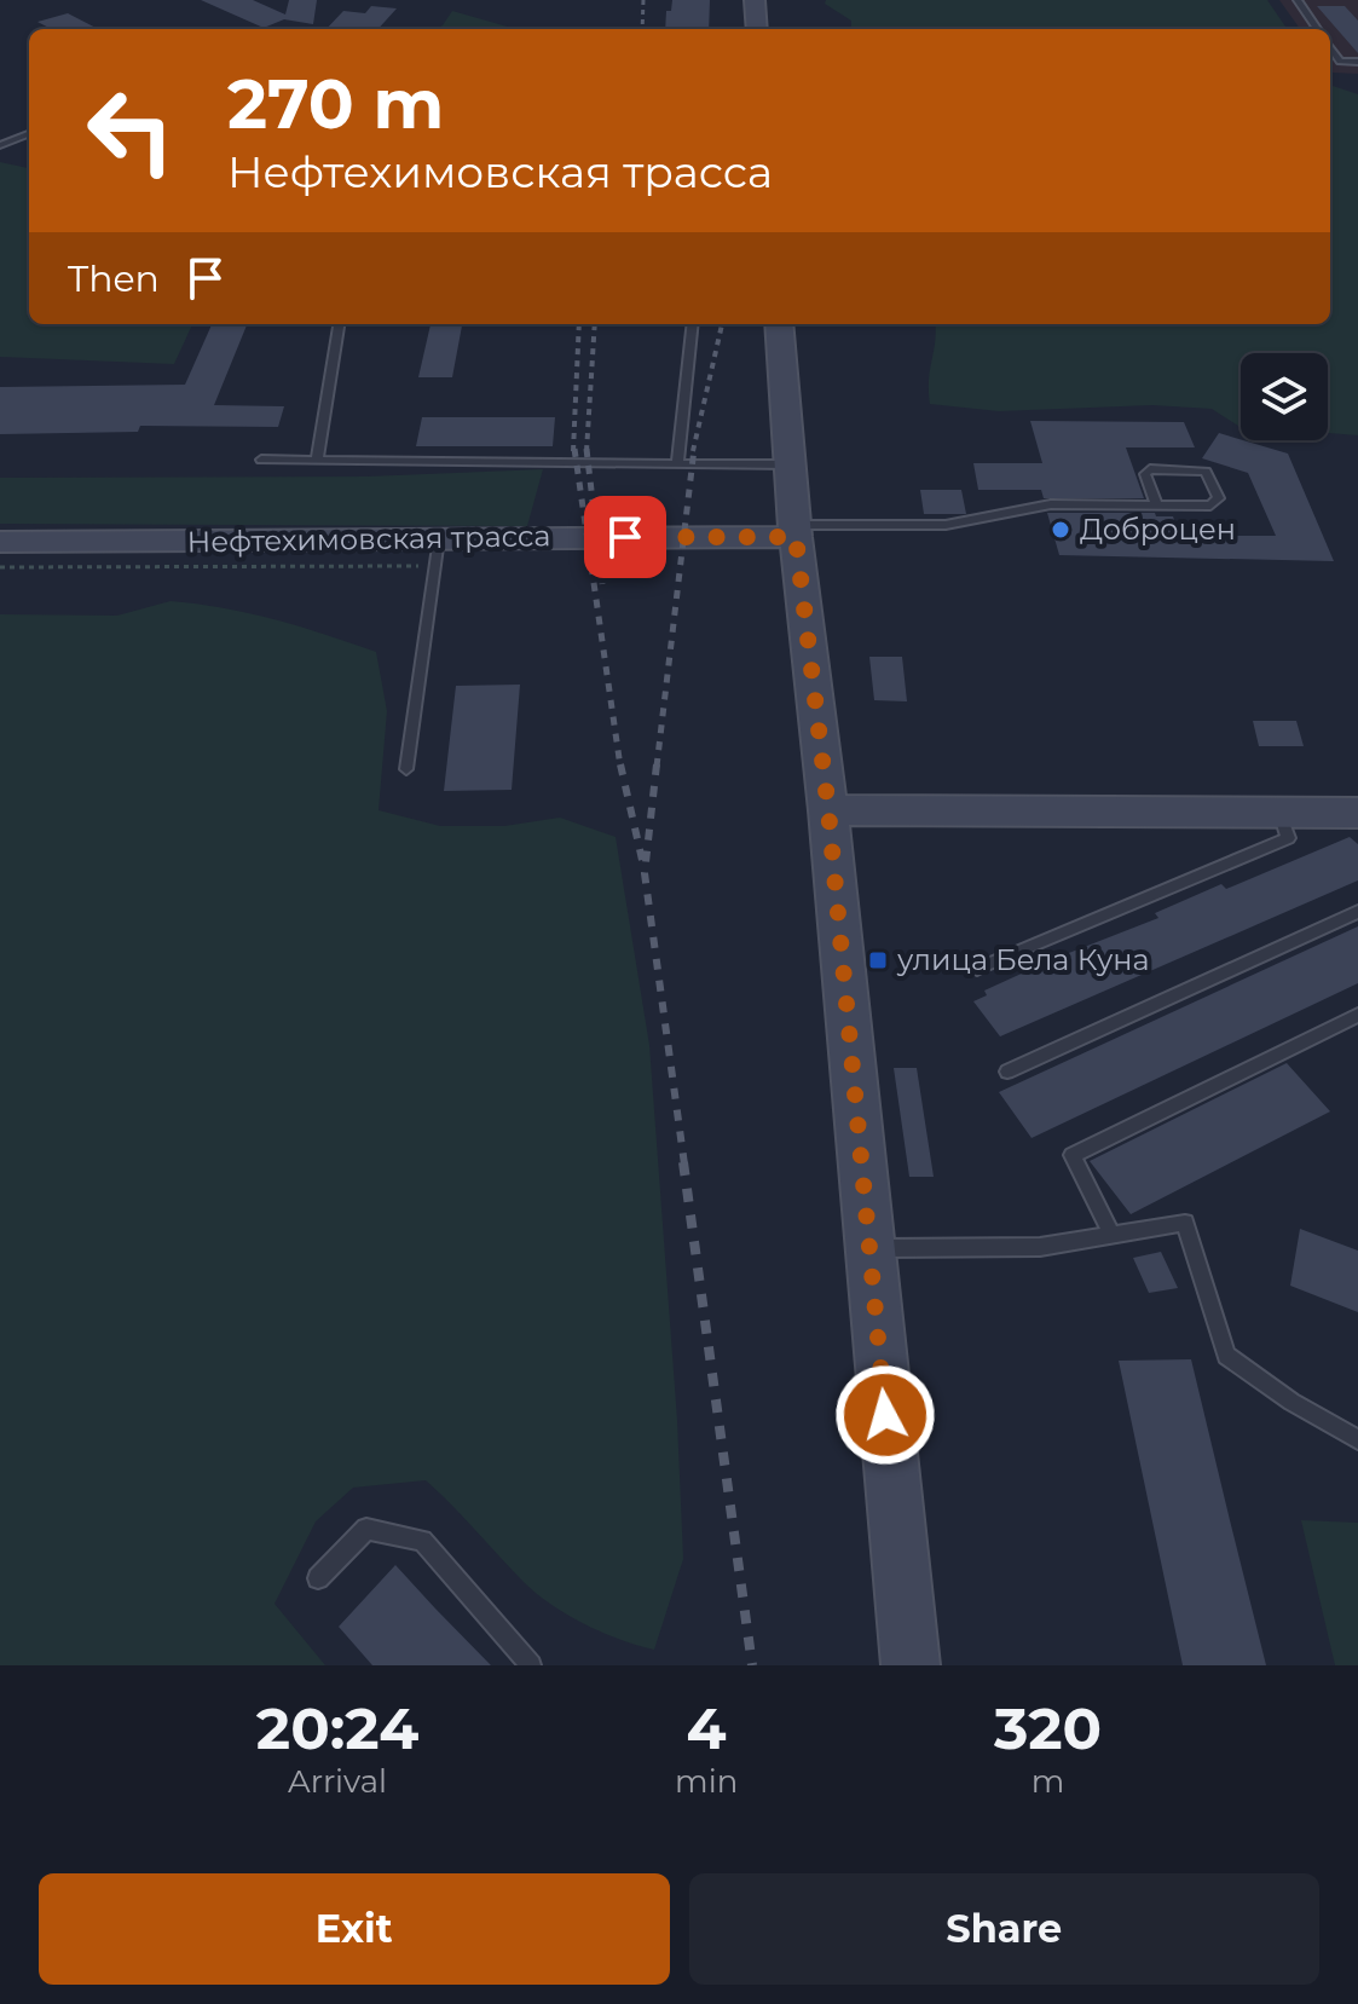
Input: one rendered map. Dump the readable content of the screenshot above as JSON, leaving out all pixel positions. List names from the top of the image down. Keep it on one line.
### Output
{"streets":{"main road":["Нефтехимовская трасса"]},"places":{"other":["Доброцен"],"transit":["улица Бела Куна"]},"page":{"turn":["270 m","Нефтехимовская трасса"],"then":"Then","eta":["20:24","Arrival","4","min","320","m"],"buttons":["Exit","Share"]}}
